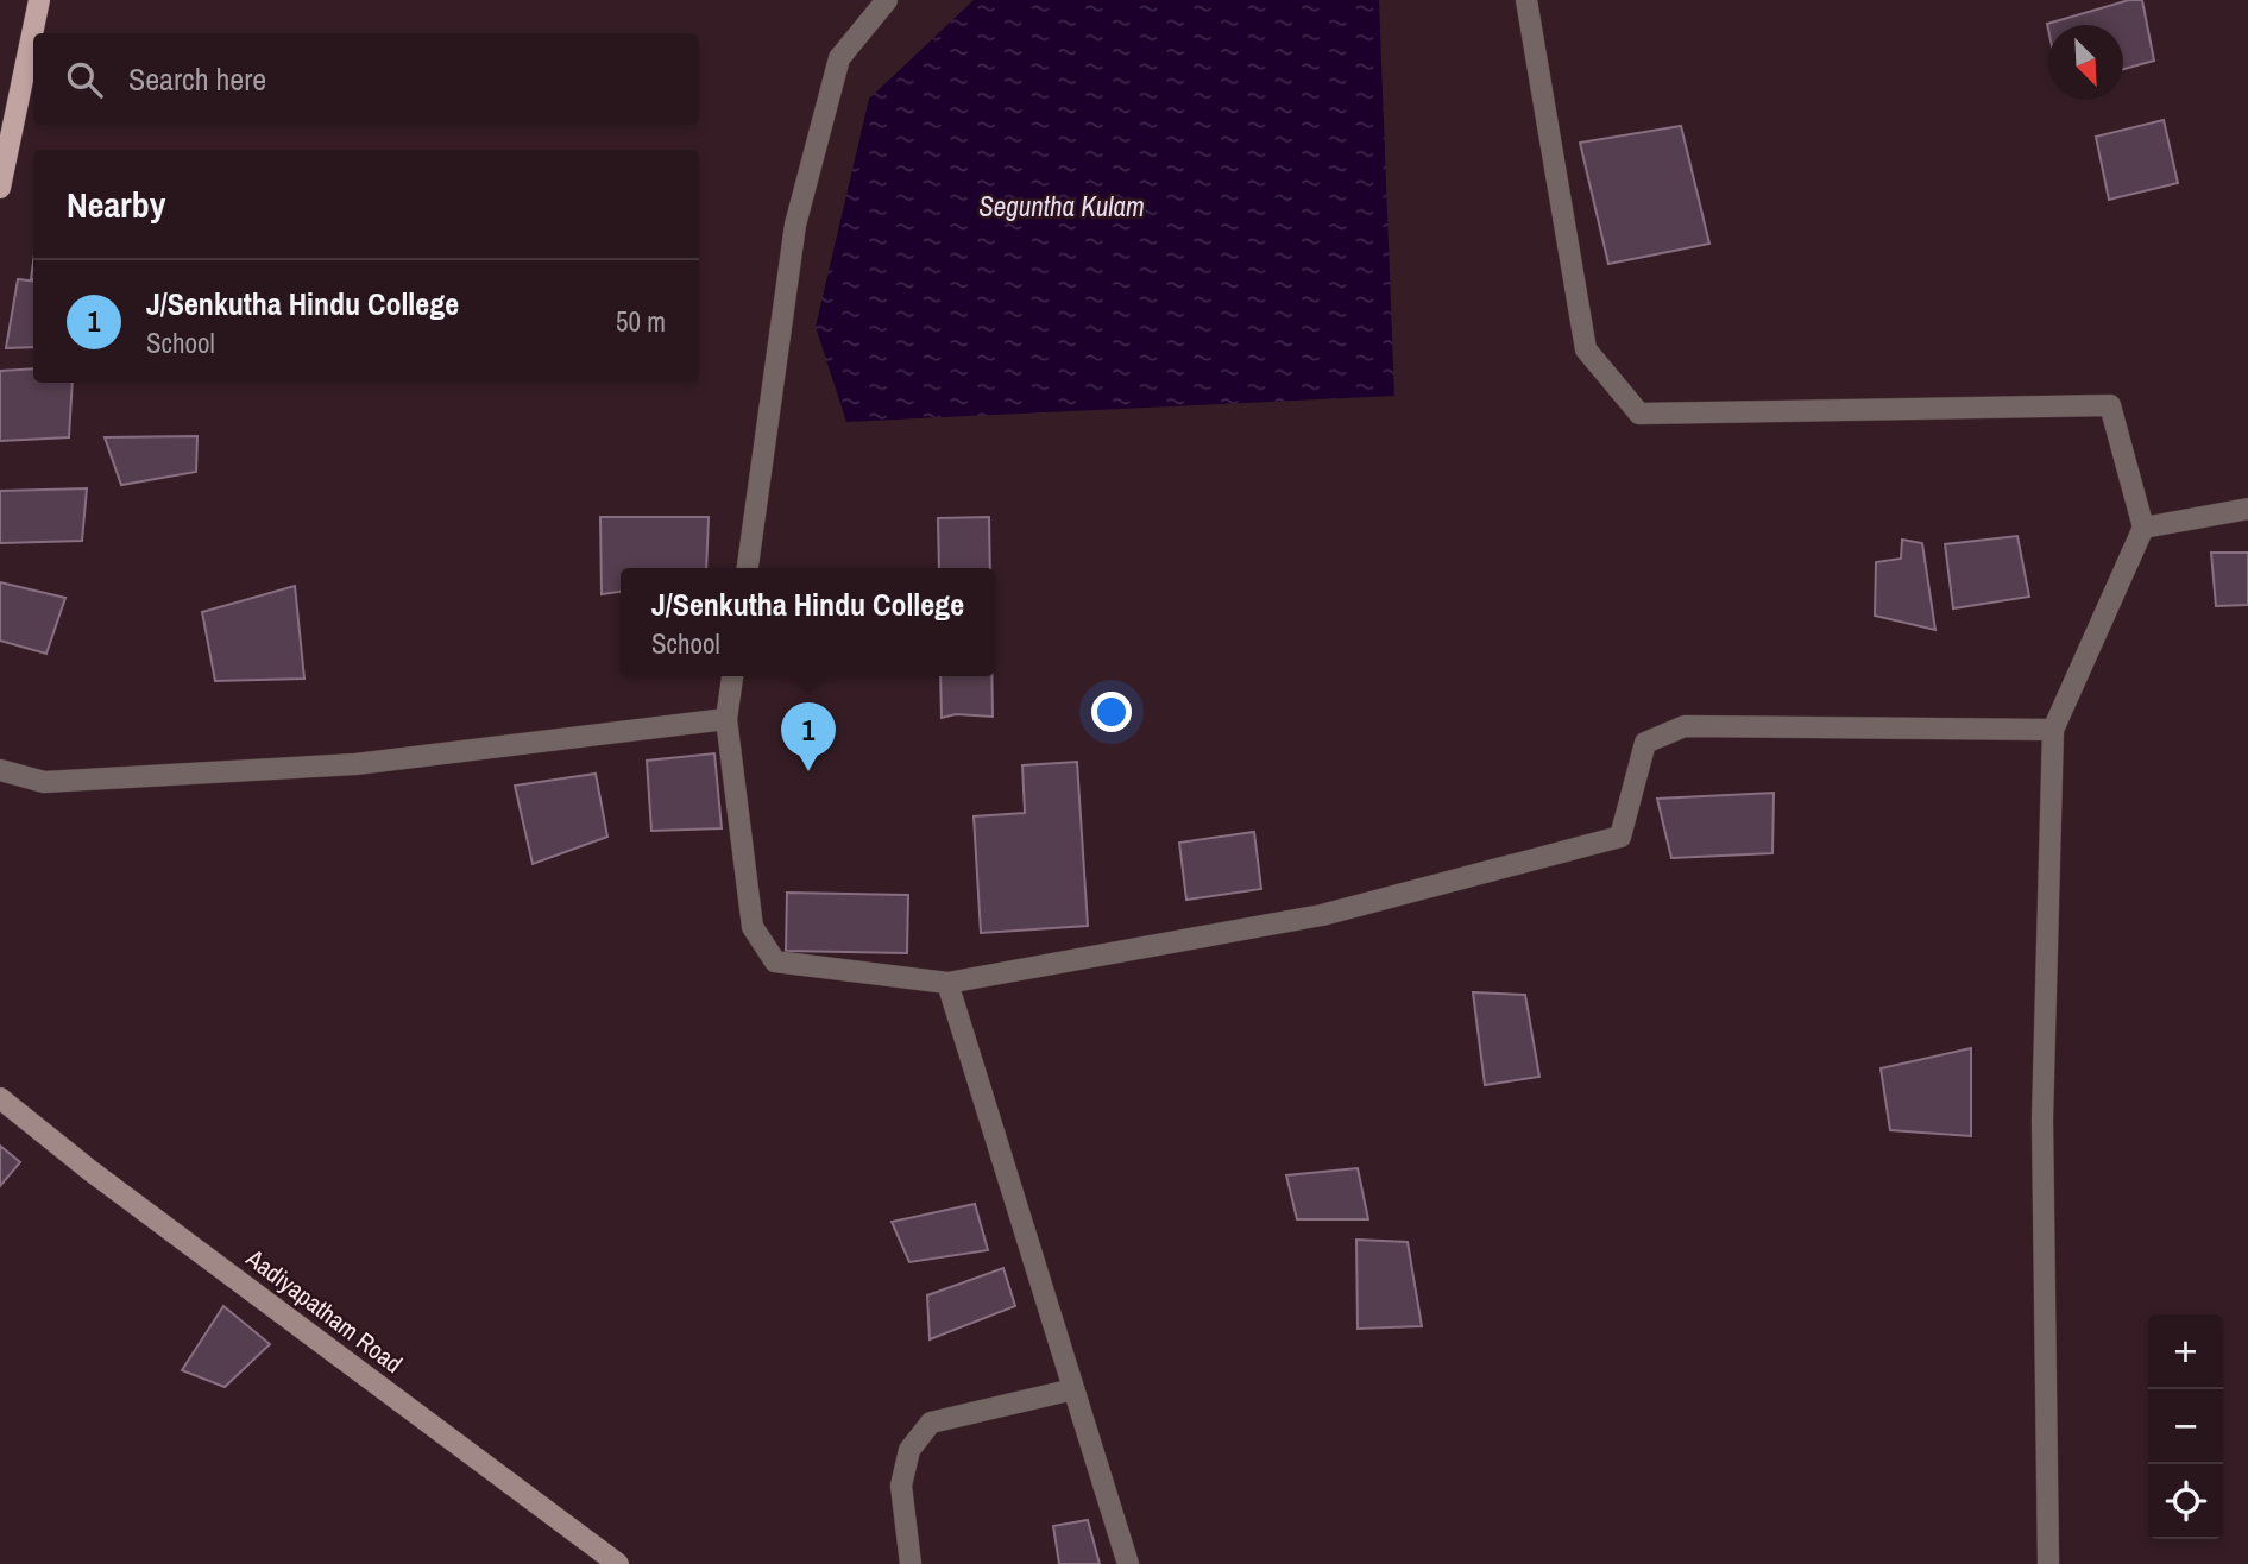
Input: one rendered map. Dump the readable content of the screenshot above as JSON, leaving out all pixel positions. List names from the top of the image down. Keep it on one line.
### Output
{"streets":{"street":["Aadiyapatham Road"]},"water":["Seguntha Kulam"],"north":"bottom right","page":{"search":"Search here","heading":"Nearby","list":[{"mark":"1","name":"J/Senkutha Hindu College","note":"School","value":"50 m"}],"popup":["J/Senkutha Hindu College","School"],"pins":"1","map_buttons":["+","−"]}}
